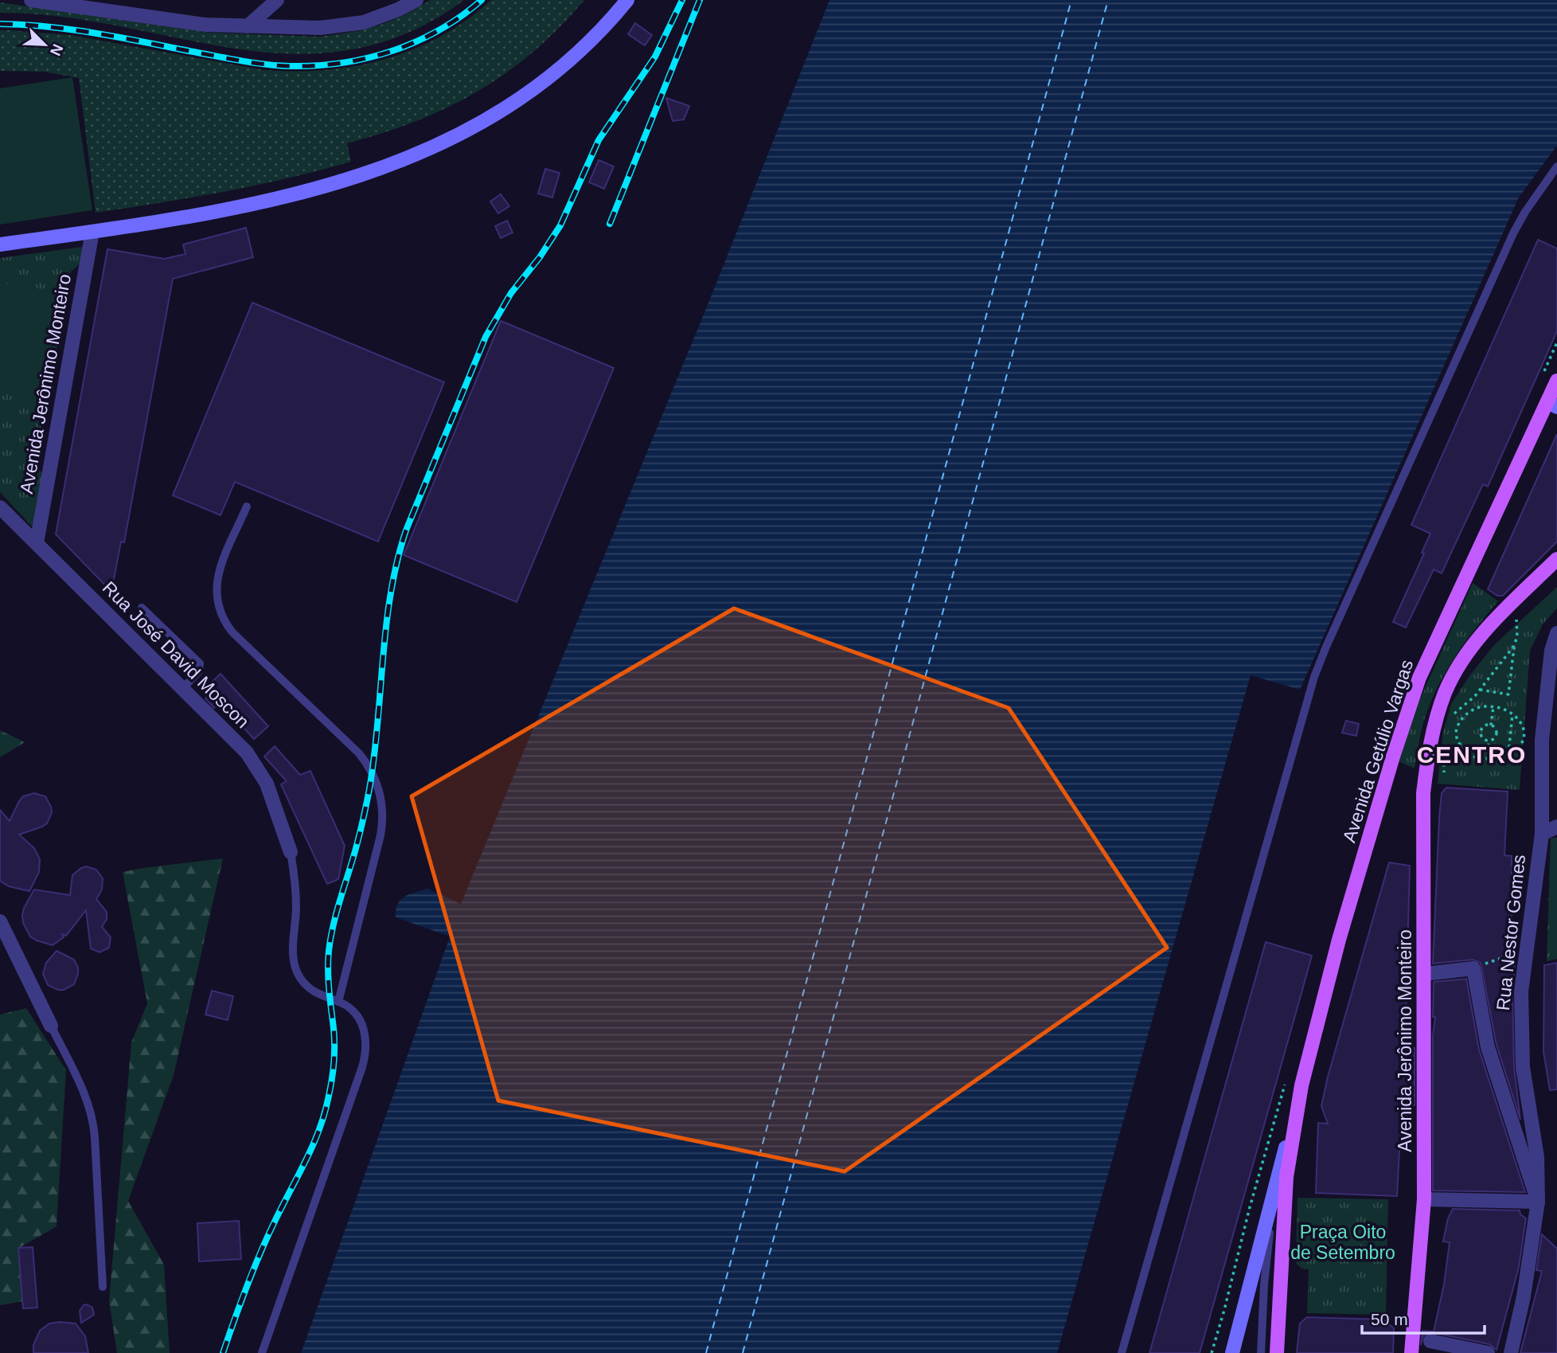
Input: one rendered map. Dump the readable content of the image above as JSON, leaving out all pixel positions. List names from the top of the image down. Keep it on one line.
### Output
{"streets":{"main road":["Avenida Jerônimo Monteiro","Avenida Getúlio Vargas"],"street":["Rua José David Moscon","Rua Nestor Gomes"]},"crossings":[["Avenida Jerônimo Monteiro","Rua José David Moscon"]],"districts":["CENTRO"],"parks":["Praça Oito de Setembro"],"scale_bar":"50 m","north":"bottom right"}
